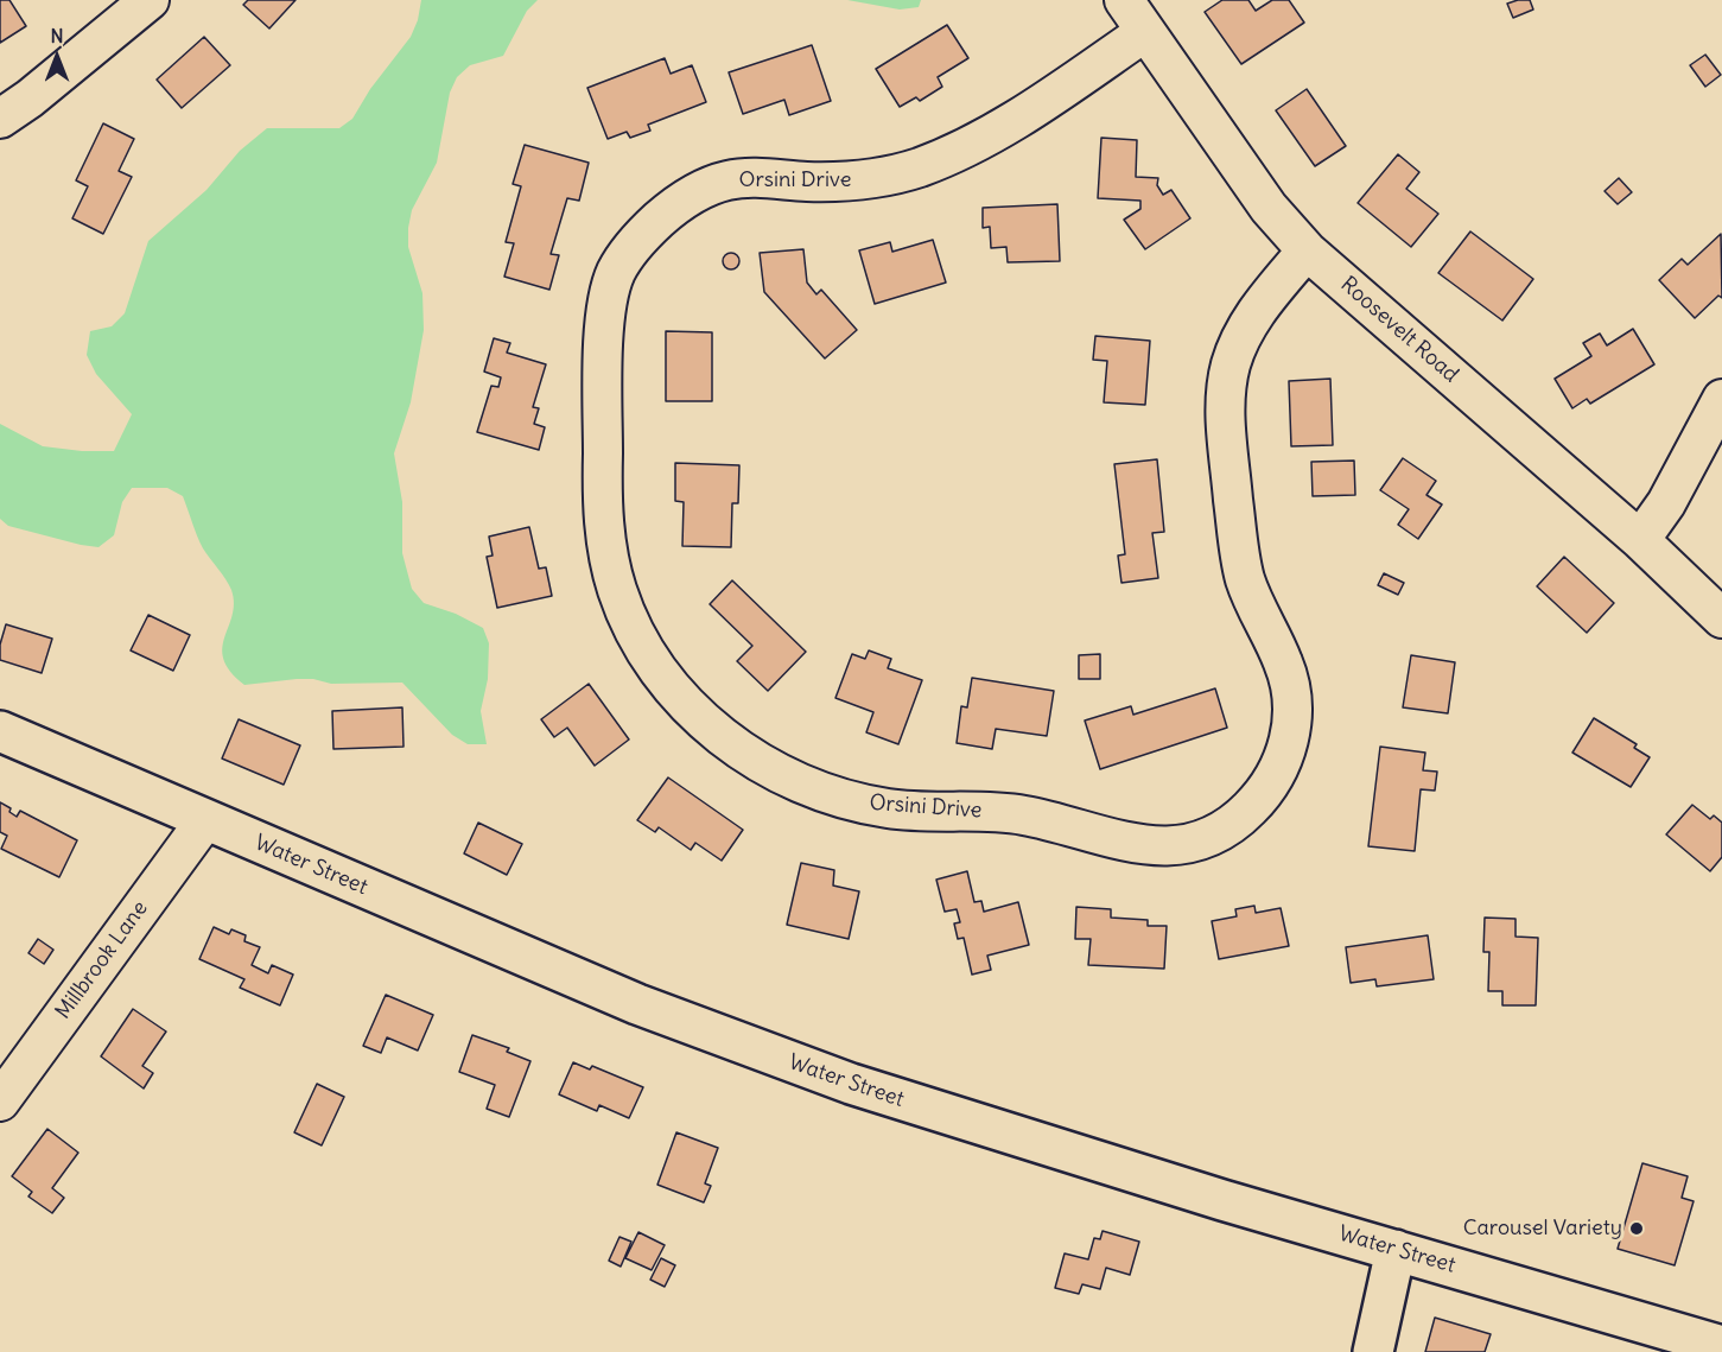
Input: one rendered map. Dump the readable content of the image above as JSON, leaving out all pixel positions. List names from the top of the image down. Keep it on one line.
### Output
{"streets":{"main road":["Water Street"],"street":["Orsini Drive","Roosevelt Road","Millbrook Lane"]},"crossings":[["Orsini Drive","Roosevelt Road"],["Water Street","Millbrook Lane"]],"places":["Carousel Variety"],"north":"top"}
